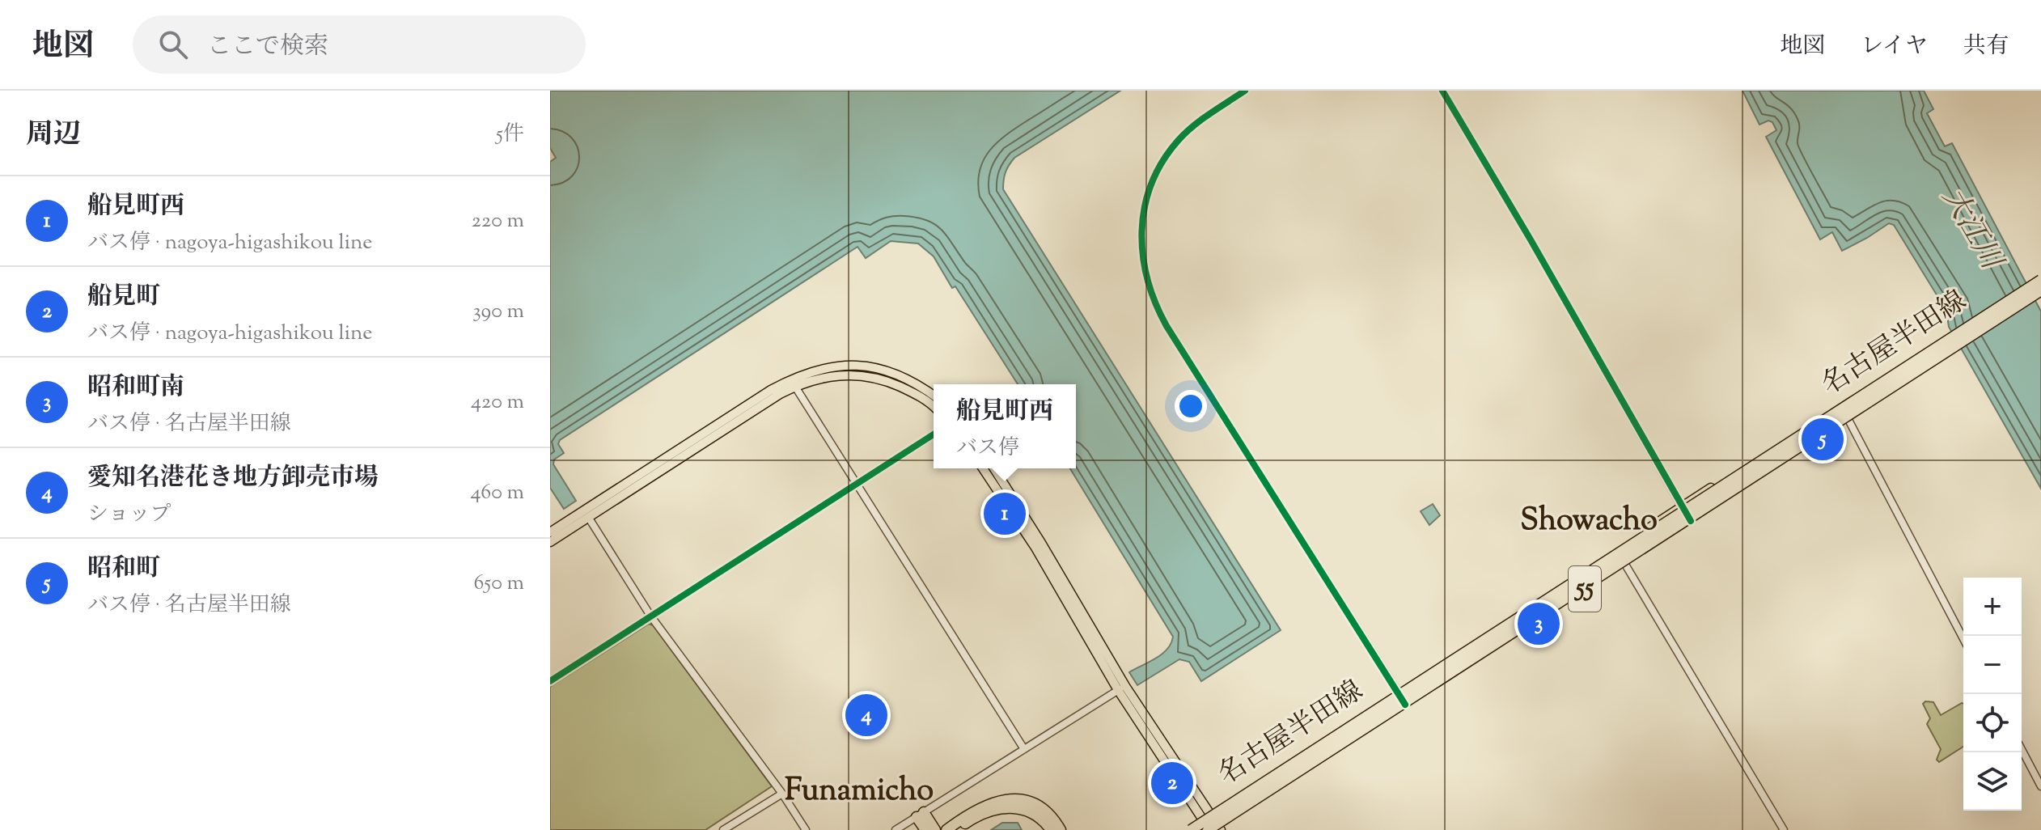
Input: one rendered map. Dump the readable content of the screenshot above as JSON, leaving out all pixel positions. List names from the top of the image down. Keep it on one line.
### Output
{"streets":{"main road":["名古屋半田線","55"]},"districts":["Showacho","Funamicho"],"water":["大江川"],"page":{"header":"地図","search":"ここで検索","nav":["地図","レイヤ","共有"],"heading":["周辺","5件"],"list":[{"mark":"1","name":"船見町西","note":"バス停 · nagoya-higashikou line","value":"220 m"},{"mark":"2","name":"船見町","note":"バス停 · nagoya-higashikou line","value":"390 m"},{"mark":"3","name":"昭和町南","note":"バス停 · 名古屋半田線","value":"420 m"},{"mark":"4","name":"愛知名港花き地方卸売市場","note":"ショップ","value":"460 m"},{"mark":"5","name":"昭和町","note":"バス停 · 名古屋半田線","value":"650 m"}],"popup":["船見町西","バス停"],"pins":["5","1","3","4","2"],"map_buttons":["+","−"]}}
